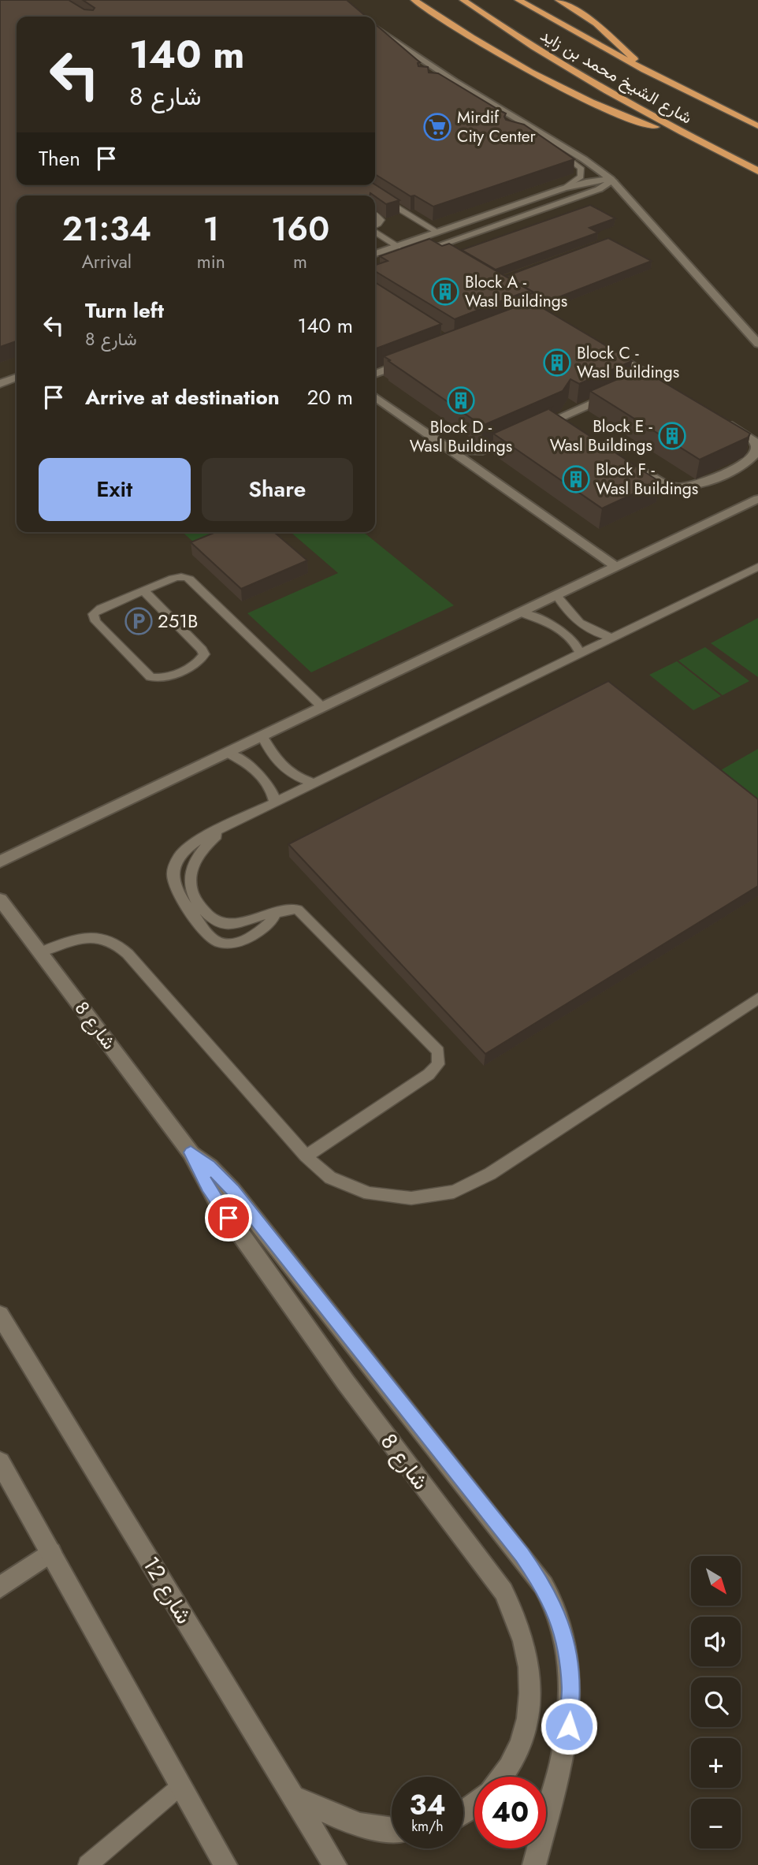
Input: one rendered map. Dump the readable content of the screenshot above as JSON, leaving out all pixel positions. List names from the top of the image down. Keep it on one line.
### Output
{"streets":{"highway":["شارع الشيخ محمد بن زايد"],"street":["شارع 8","شارع 12"]},"places":{"supermarket":["Mirdif City Center"],"building":["Block A - Wasl Buildings","Block C - Wasl Buildings","Block D - Wasl Buildings","Block E - Wasl Buildings","Block F - Wasl Buildings"],"parking":["251B"]},"north":"bottom right","page":{"turn":["140 m","شارع 8"],"then":"Then","eta":["21:34","Arrival","1","min","160","m"],"list":[{"name":"Turn left","note":"شارع 8","value":"140 m"},{"name":"Arrive at destination","value":"20 m"}],"buttons":["Exit","Share"],"map_buttons":["+","−"],"speed":"34 km/h","limit":"40"}}
